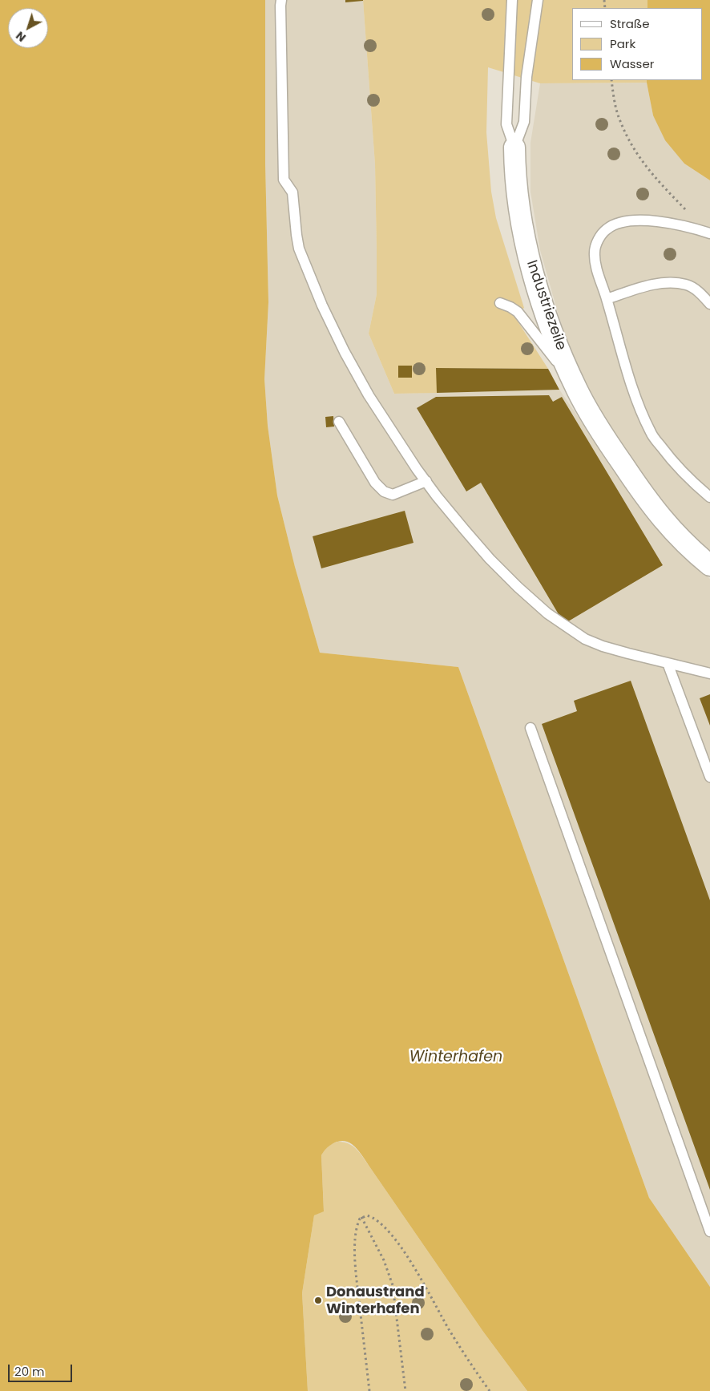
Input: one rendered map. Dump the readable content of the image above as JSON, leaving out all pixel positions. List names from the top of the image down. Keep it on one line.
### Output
{"streets":{"street":["Industriezeile"]},"water":["Winterhafen"],"places":["Donaustrand Winterhafen"],"legend":["Straße","Park","Wasser"],"scale_bar":"20 m","north":"bottom left"}
